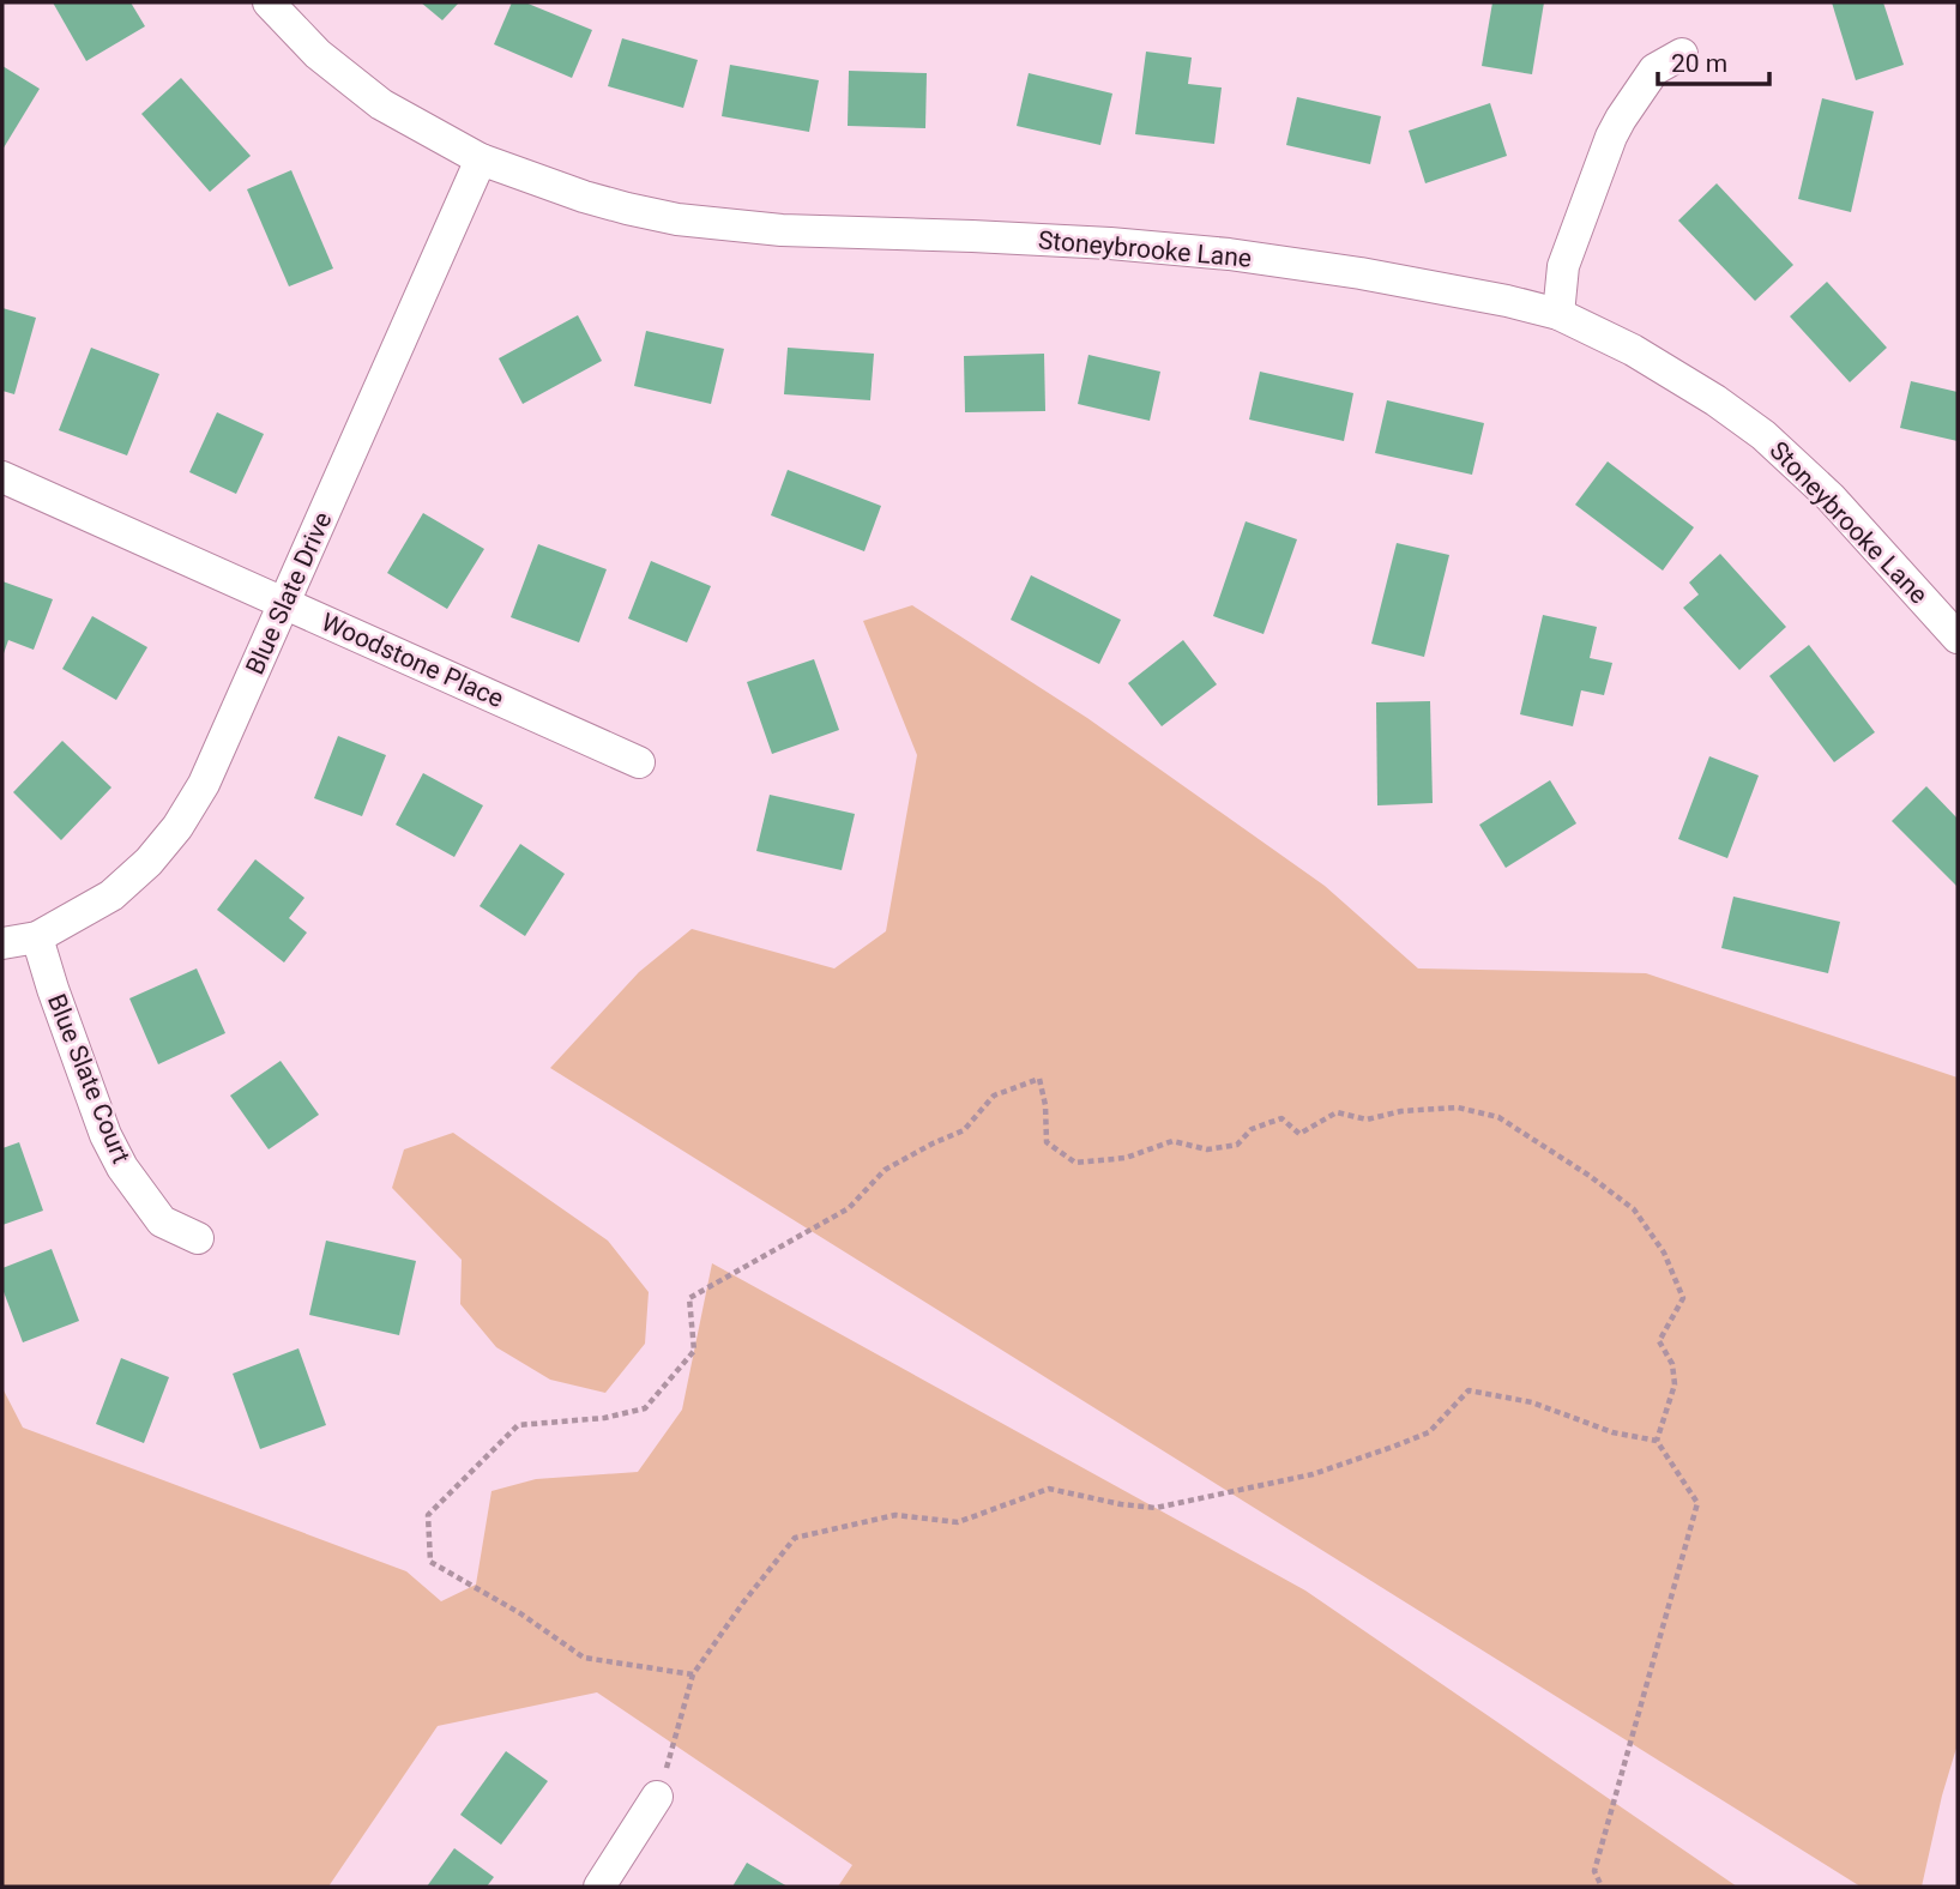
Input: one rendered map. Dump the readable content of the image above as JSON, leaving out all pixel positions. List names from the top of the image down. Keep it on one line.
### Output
{"streets":{"street":["Stoneybrooke Lane","Blue Slate Drive","Woodstone Place","Blue Slate Court"]},"crossings":[["Stoneybrooke Lane","Blue Slate Drive"],["Blue Slate Drive","Woodstone Place"],["Blue Slate Drive","Blue Slate Court"]],"scale_bar":"20 m"}
